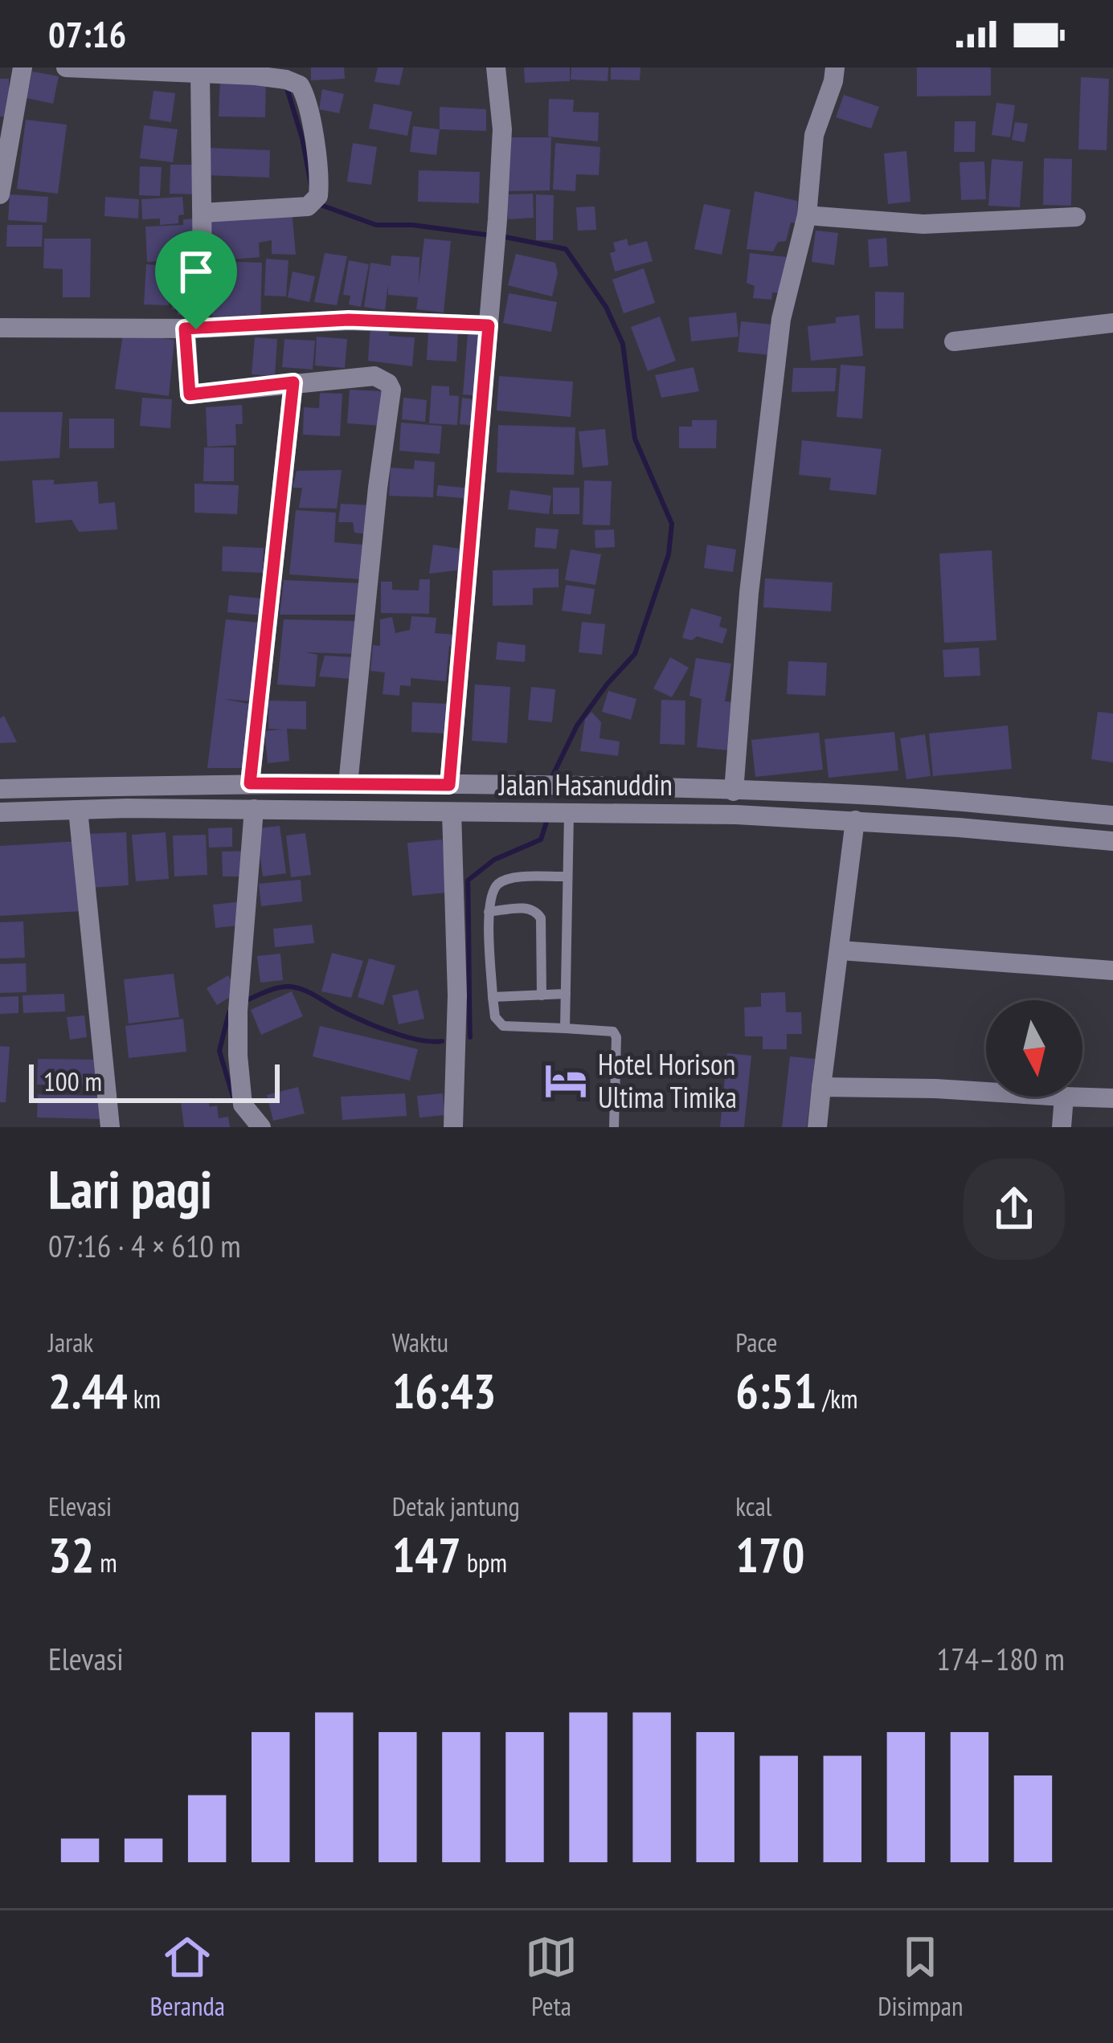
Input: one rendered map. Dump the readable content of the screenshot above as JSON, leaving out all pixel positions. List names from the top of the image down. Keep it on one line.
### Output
{"streets":{"street":["Jalan Hasanuddin"]},"places":{"hotel":["Hotel Horison Ultima Timika"]},"scale_bar":"100 m","north":"bottom","page":{"status":"07:16","scale":"100 m","heading":["Lari pagi","07:16 · 4 × 610 m"],"stats":[["Jarak","2.44 km"],["Waktu","16:43"],["Pace","6:51 /km"],["Elevasi","32 m"],["Detak jantung","147 bpm"],["kcal","170"]],"chart":["Elevasi","174–180 m"],"tabs":["Beranda","Peta","Disimpan"]}}
